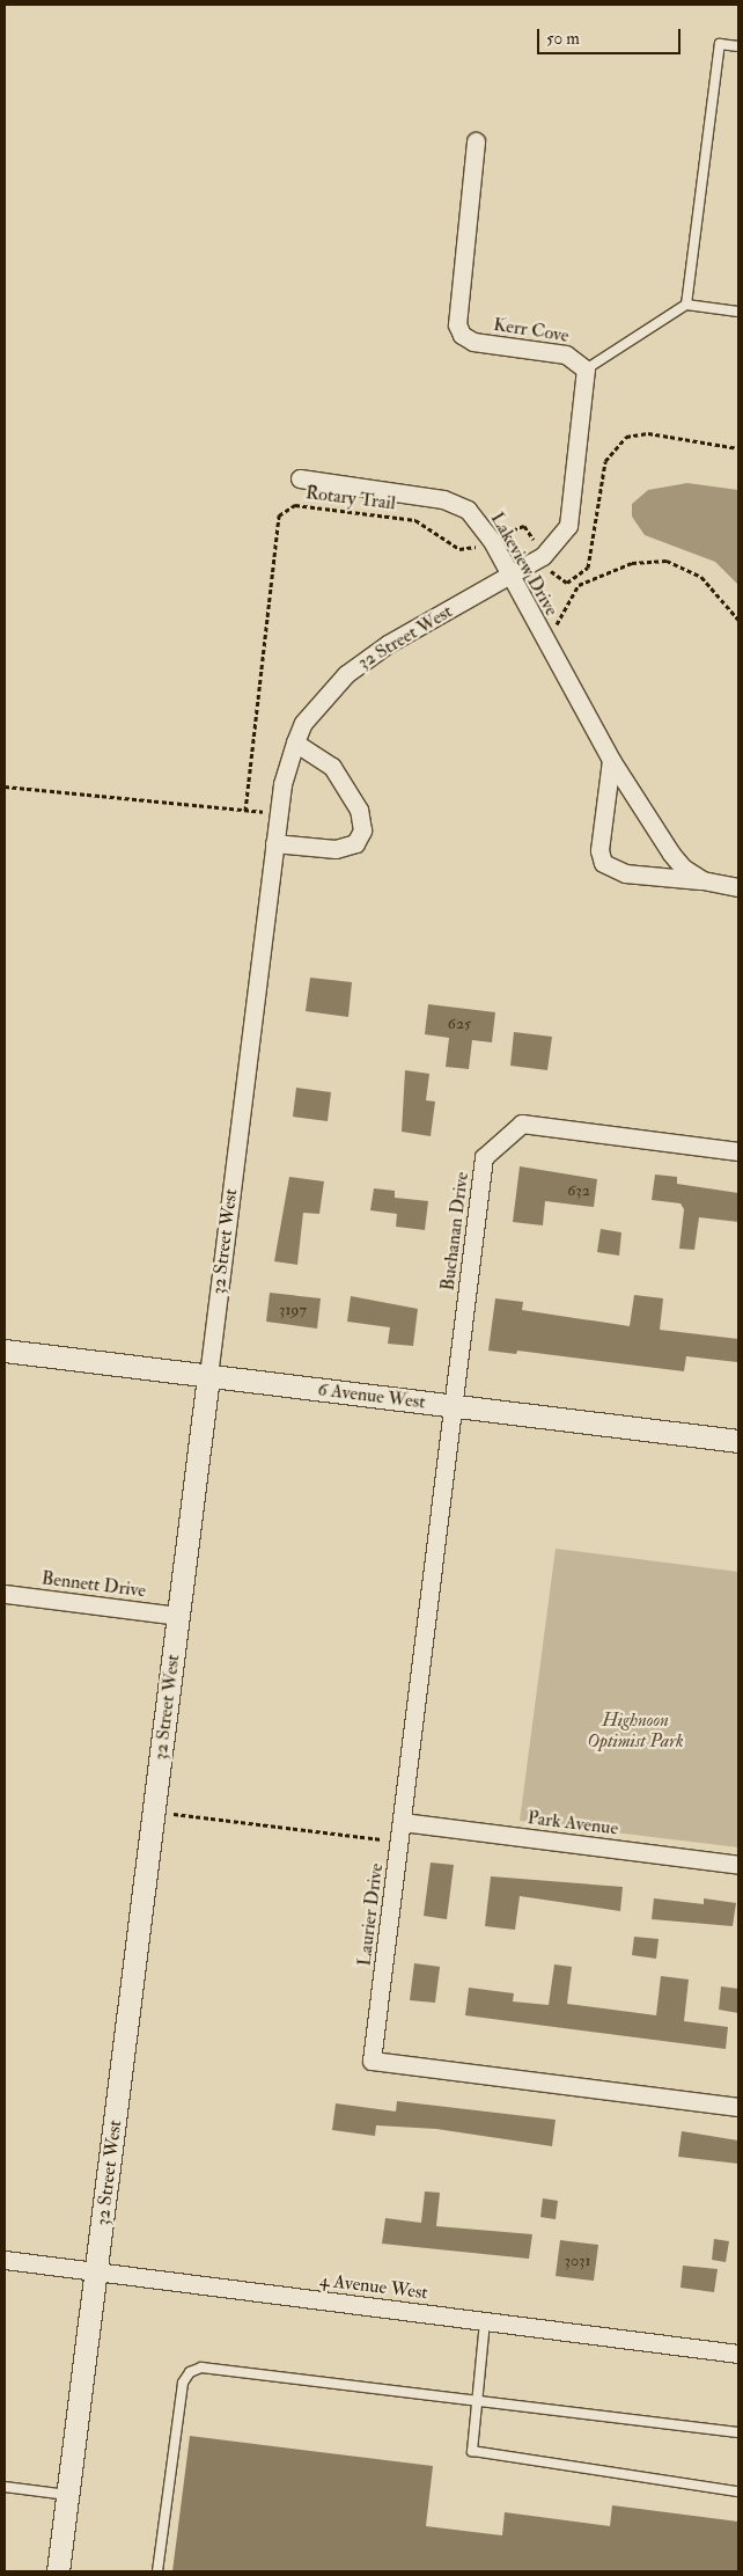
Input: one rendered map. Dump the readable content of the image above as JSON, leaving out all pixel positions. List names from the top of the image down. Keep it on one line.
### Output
{"streets":{"street":["Kerr Cove","Lakeview Drive","32 Street West","Buchanan Drive","6 Avenue West","Bennett Drive","Park Avenue","Laurier Drive","4 Avenue West"],"path":["Rotary Trail"]},"crossings":[["Rotary Trail","Lakeview Drive"],["Lakeview Drive","32 Street West"],["32 Street West","6 Avenue West"],["32 Street West","Bennett Drive"],["32 Street West","4 Avenue West"],["Buchanan Drive","6 Avenue West"],["Buchanan Drive","Laurier Drive"],["6 Avenue West","Laurier Drive"],["Park Avenue","Laurier Drive"]],"parks":["Highnoon Optimist Park"],"house_numbers":["625","632","3197","3031"],"scale_bar":"50 m"}
